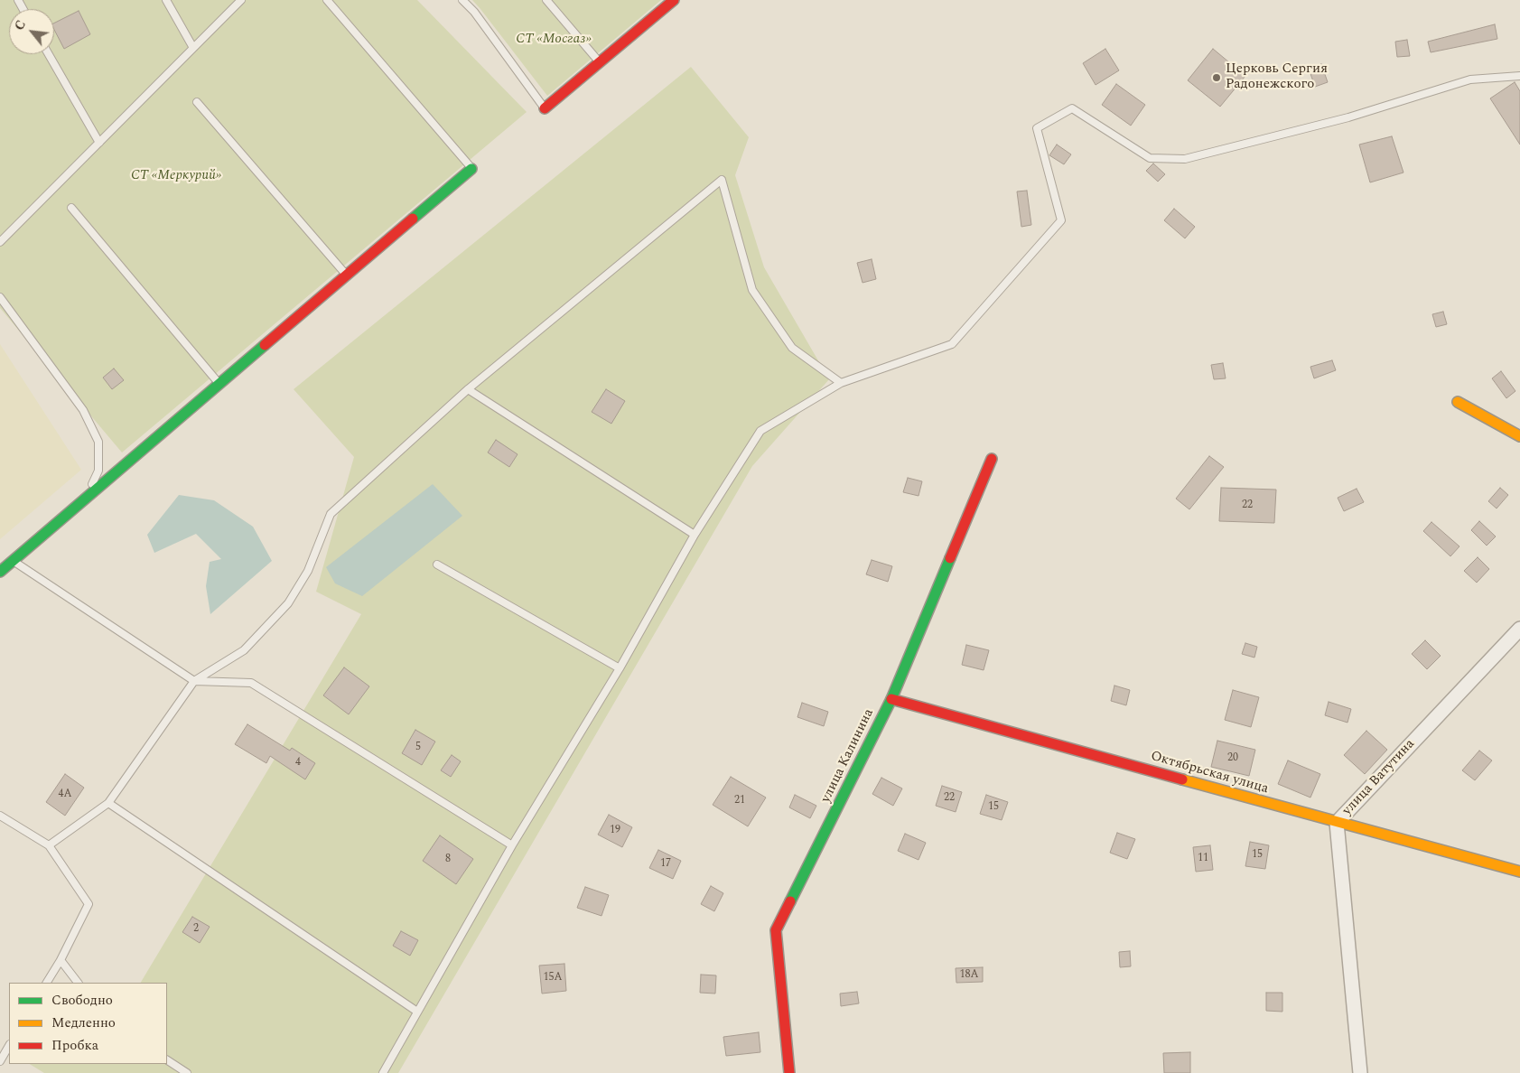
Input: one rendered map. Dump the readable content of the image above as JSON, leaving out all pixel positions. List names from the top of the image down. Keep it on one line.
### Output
{"streets":{"street":["улица Калинина","Октябрьская улица","улица Ватутина"]},"crossings":[["улица Калинина","Октябрьская улица"],["Октябрьская улица","улица Ватутина"]],"parks":["СТ «Мосгаз»","СТ «Меркурий»"],"places":["Церковь Сергия Радонежского"],"house_numbers":["22","5","20","4","4А","22","21","15","19","15","11","8","17","2","18А","15А"],"legend":["Свободно","Медленно","Пробка"],"north":"top left"}
